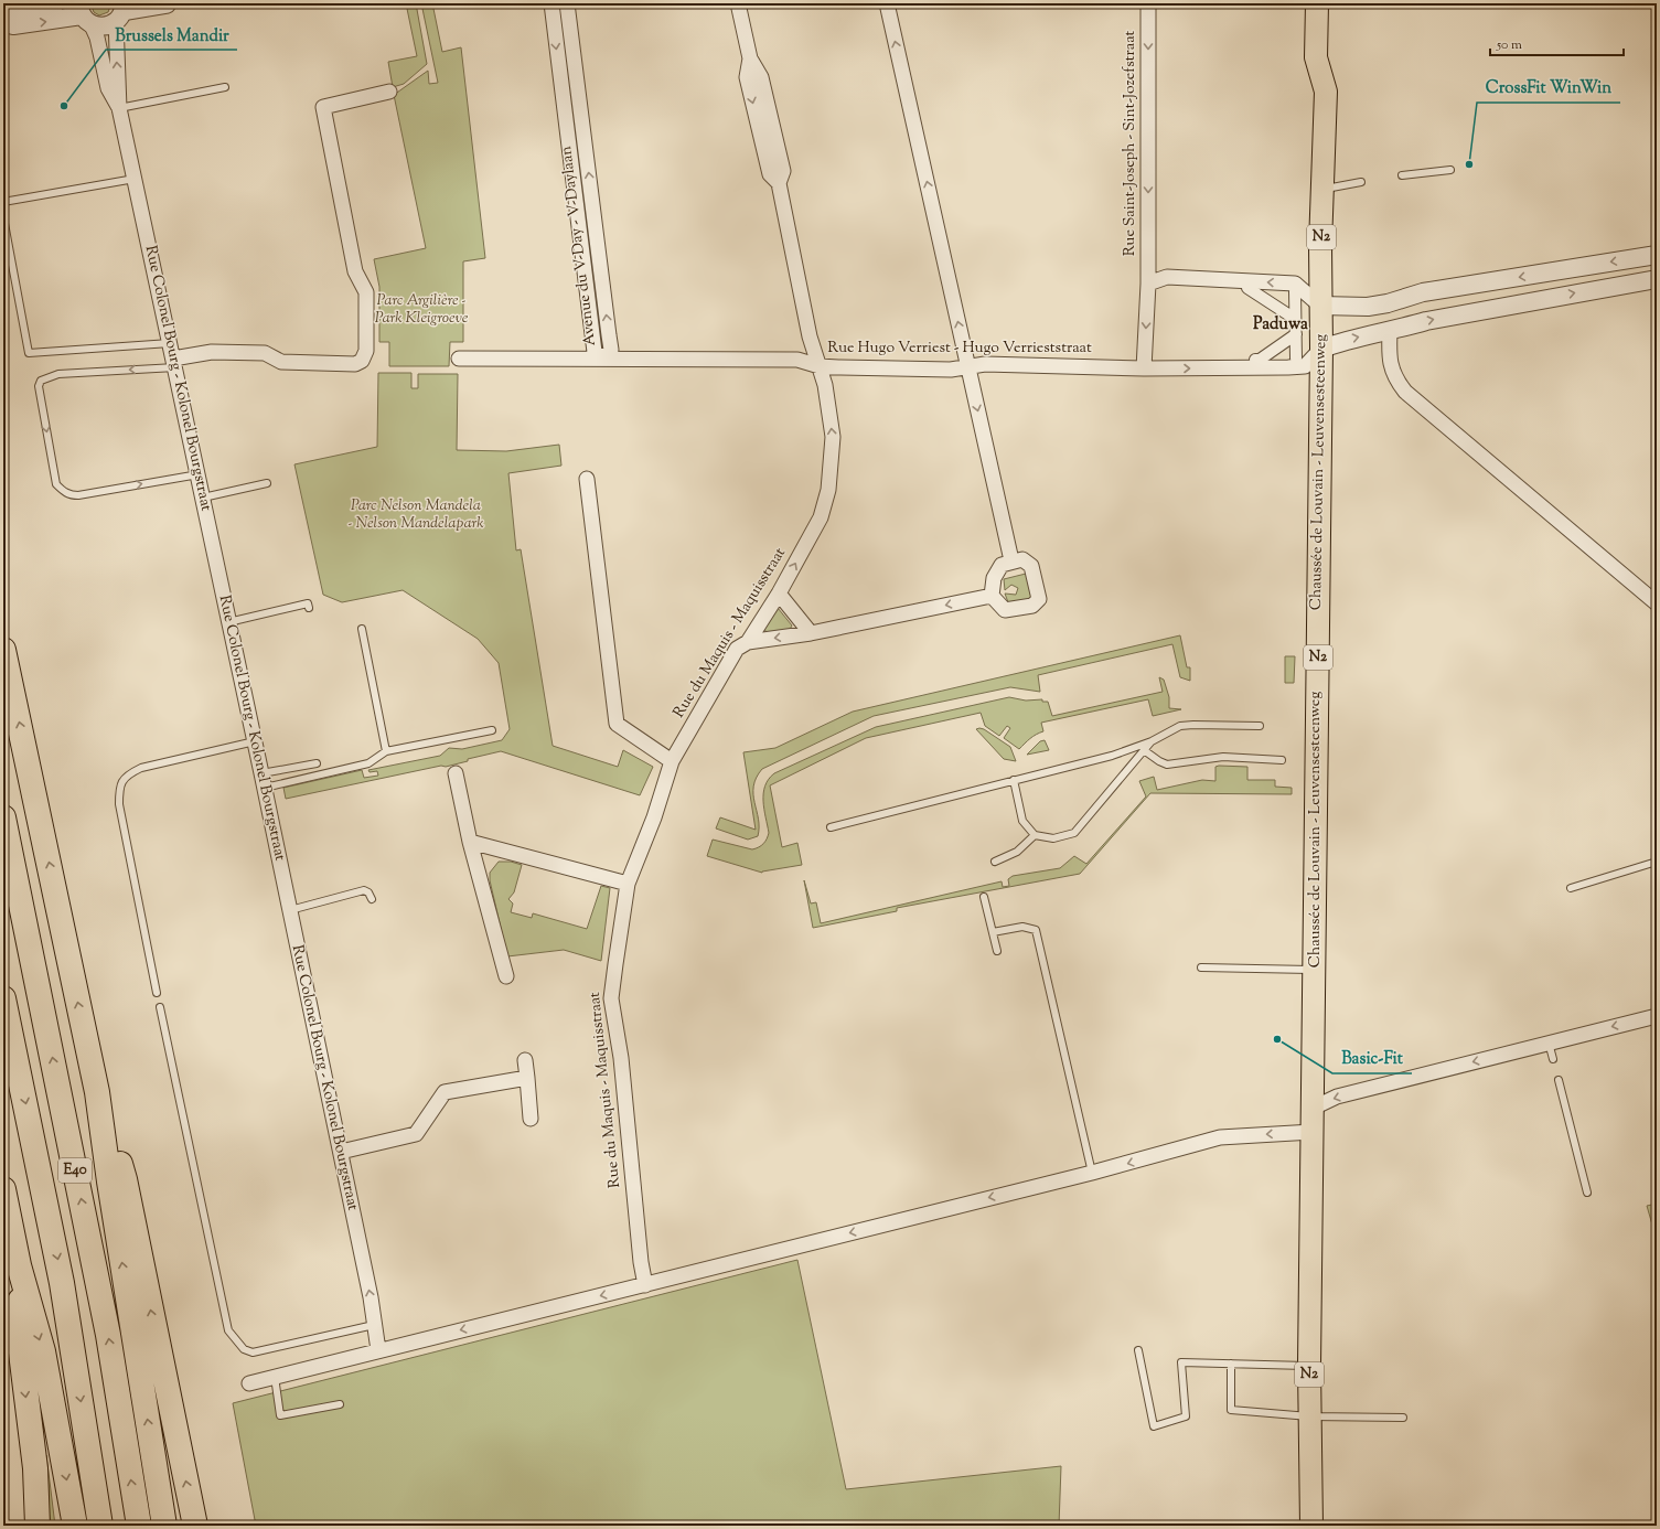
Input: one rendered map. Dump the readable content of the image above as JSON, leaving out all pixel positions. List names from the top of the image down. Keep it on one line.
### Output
{"streets":{"highway":["E40"],"main road":["N2","Chaussée de Louvain - Leuvensesteenweg"],"street":["Rue Saint-Joseph - Sint-Jozefstraat","Avenue du V-Day - V-Daylaan","Rue Hugo Verriest - Hugo Verrieststraat","Rue Colonel Bourg - Kolonel Bourgstraat","Rue du Maquis - Maquisstraat"]},"crossings":[["Rue Saint-Joseph - Sint-Jozefstraat","Rue Hugo Verriest - Hugo Verrieststraat"],["Avenue du V-Day - V-Daylaan","Rue Hugo Verriest - Hugo Verrieststraat"],["Rue Hugo Verriest - Hugo Verrieststraat","Chaussée de Louvain - Leuvensesteenweg"],["Rue Hugo Verriest - Hugo Verrieststraat","Rue du Maquis - Maquisstraat"]],"one_way":["Rue Saint-Joseph - Sint-Jozefstraat"],"districts":["Paduwa"],"parks":["Parc Argilière - Park Kleigroeve","Parc Nelson Mandela - Nelson Mandelapark"],"places":["Brussels Mandir","CrossFit WinWin","Basic-Fit"],"scale_bar":"50 m"}
